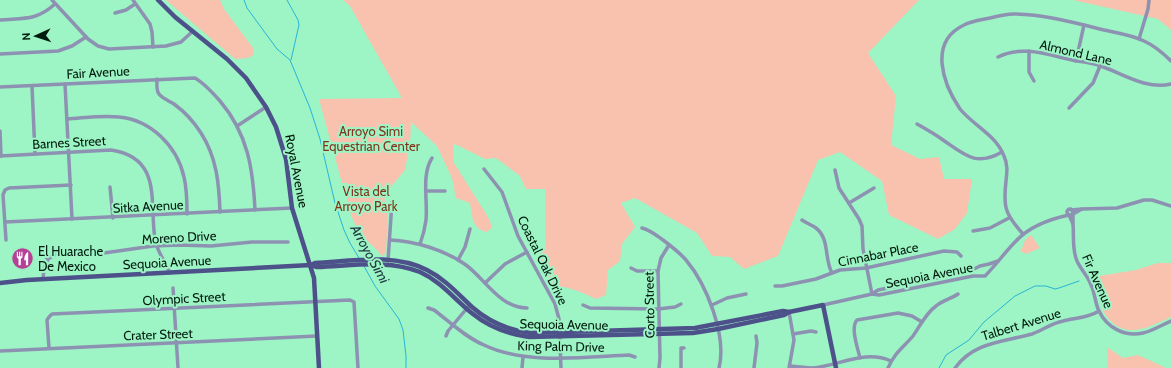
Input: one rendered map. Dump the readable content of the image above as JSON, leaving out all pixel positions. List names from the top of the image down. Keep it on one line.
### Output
{"streets":{"main road":["Royal Avenue","Sequoia Avenue"],"street":["Almond Lane","Fair Avenue","Barnes Street","Sitka Avenue","Moreno Drive","Cinnabar Place","Coastal Oak Drive","Fir Avenue","Olympic Street","Corto Street","Talbert Avenue","Crater Street","King Palm Drive"]},"crossings":[["Barnes Street","Sitka Avenue"],["Barnes Street","Moreno Drive"],["Barnes Street","Sequoia Avenue"],["Royal Avenue","Sitka Avenue"],["Royal Avenue","Sequoia Avenue"],["Royal Avenue","Olympic Street"],["Royal Avenue","Crater Street"],["Coastal Oak Drive","Sequoia Avenue"],["Coastal Oak Drive","King Palm Drive"],["Sequoia Avenue","Fir Avenue"],["Sequoia Avenue","Corto Street"],["Fir Avenue","Talbert Avenue"],["Olympic Street","Crater Street"]],"water":["Arroyo Simi"],"parks":["Arroyo Simi Equestrian Center","Vista del Arroyo Park"],"places":{"restaurant":["El Huarache De Mexico"]},"north":"left"}
